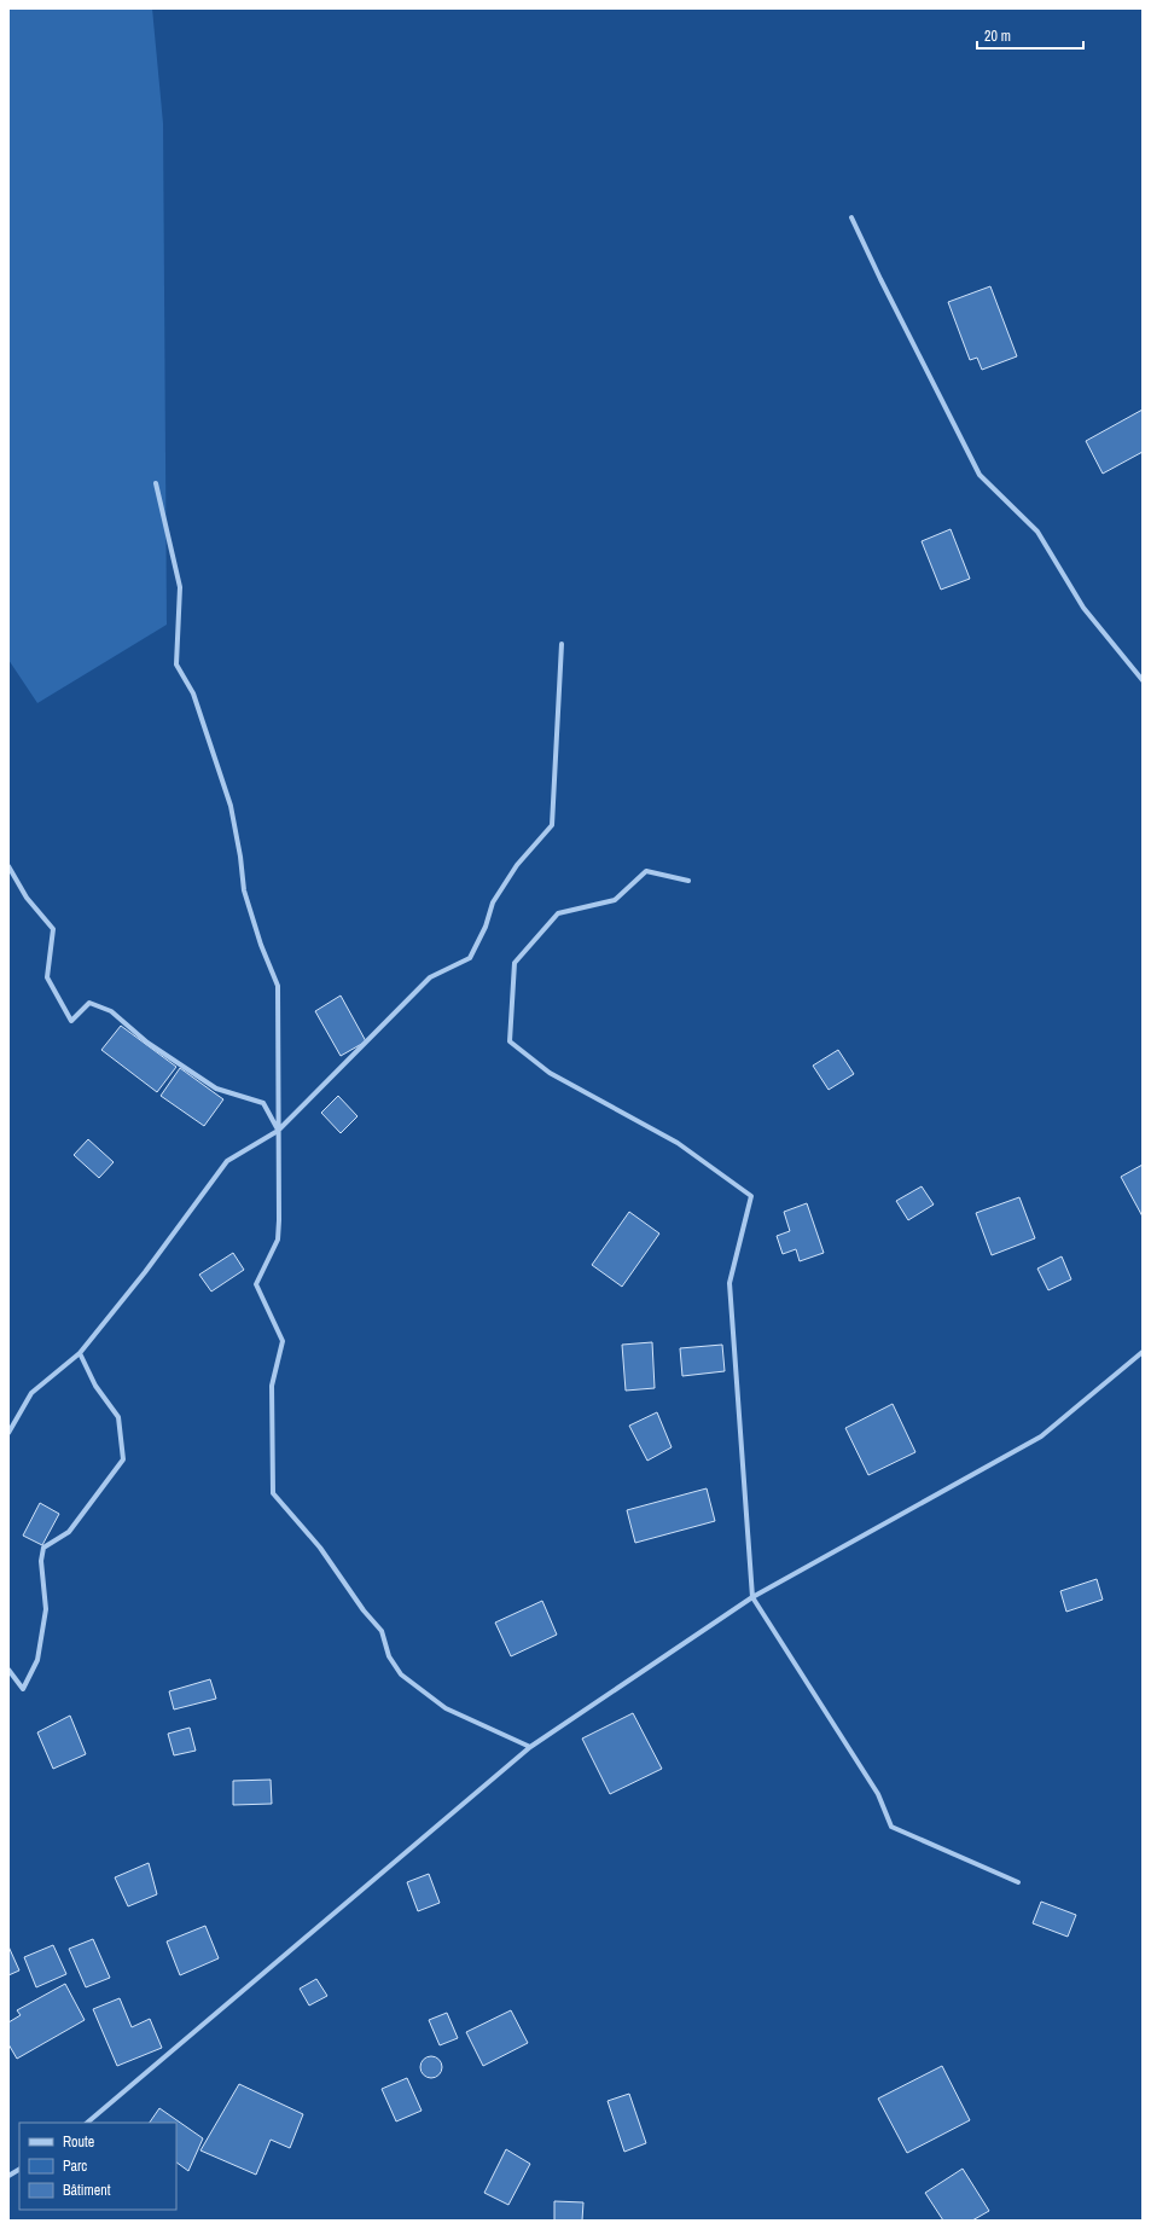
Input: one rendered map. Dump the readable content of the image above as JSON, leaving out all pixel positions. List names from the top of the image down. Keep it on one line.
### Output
{"legend":["Route","Parc","Bâtiment"],"scale_bar":"20 m"}
